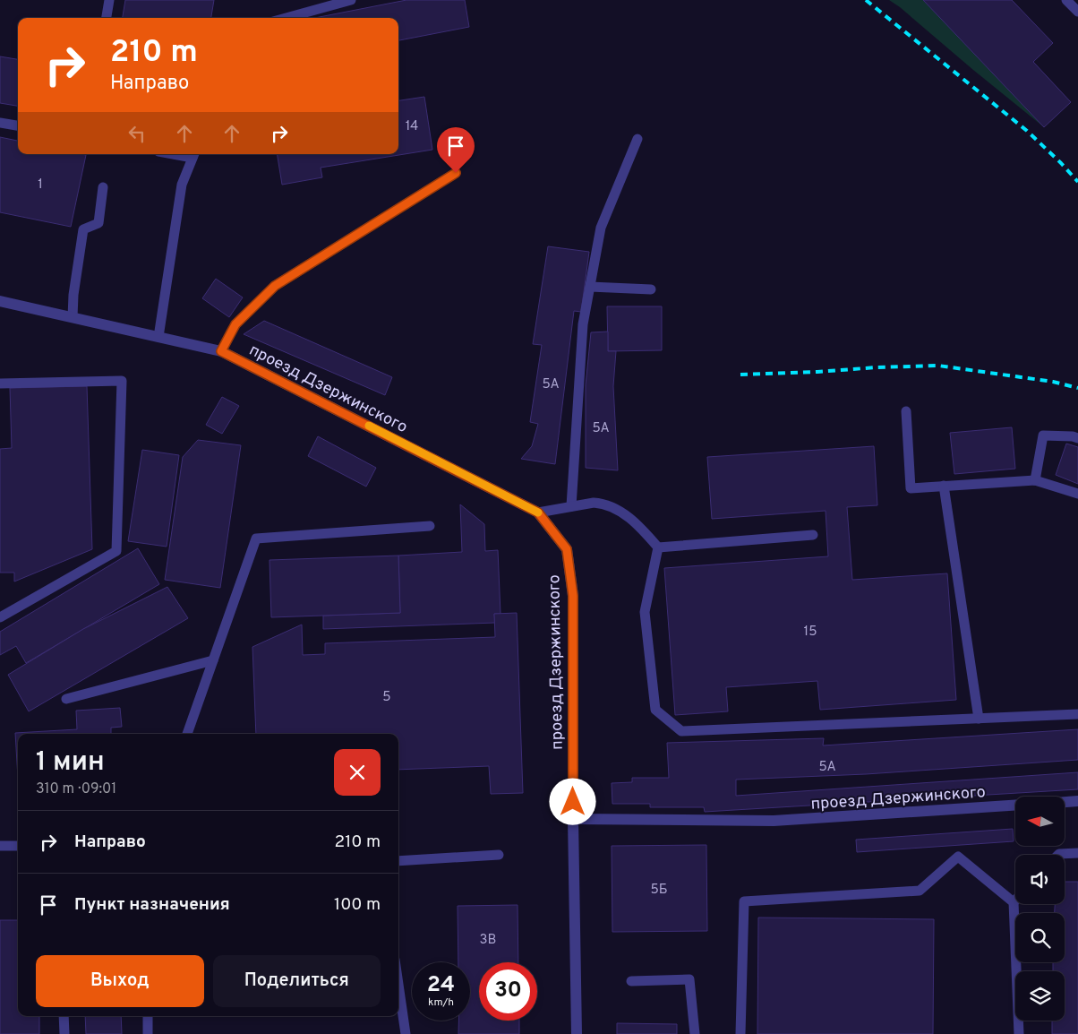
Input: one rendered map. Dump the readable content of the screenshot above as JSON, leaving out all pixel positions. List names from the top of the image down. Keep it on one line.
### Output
{"streets":{"street":["проезд Дзержинского"]},"house_numbers":["14","1","5А","5А","15","5","5А","5Б","3В"],"north":"left","page":{"turn":["210 m","Направо"],"heading":["1 мин","310 m · 09:01"],"list":[{"name":"Направо","value":"210 m"},{"name":"Пункт назначения","value":"100 m"}],"buttons":["Выход","Поделиться"],"speed":"24 km/h","limit":"30"}}
